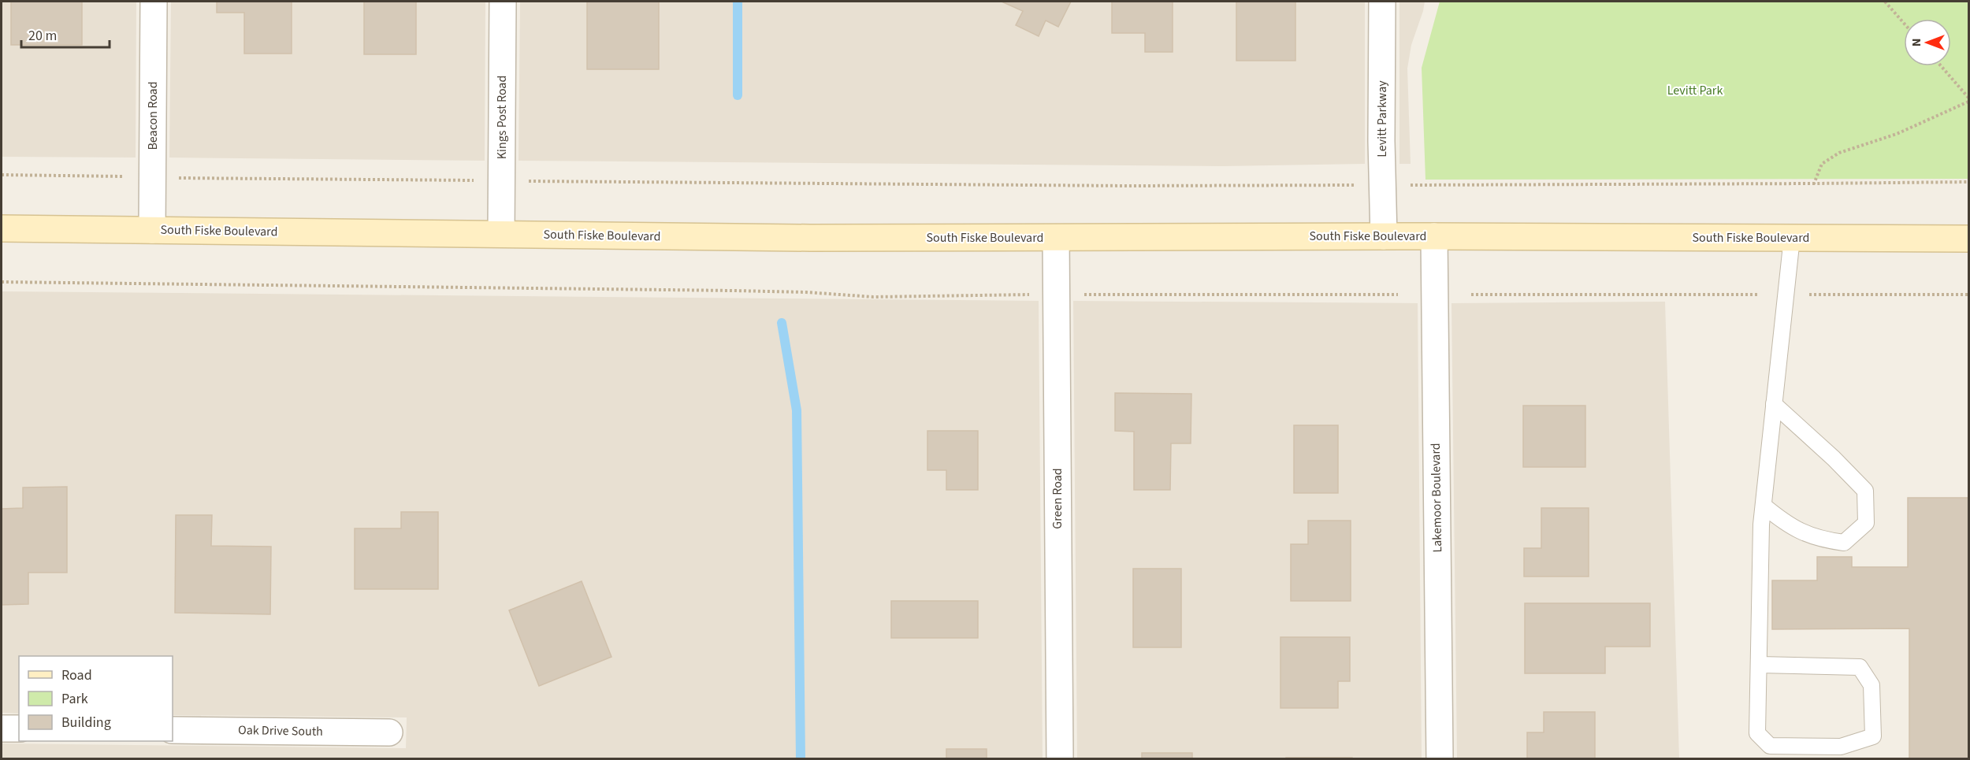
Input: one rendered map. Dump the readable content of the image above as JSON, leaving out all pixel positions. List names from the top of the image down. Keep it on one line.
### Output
{"streets":{"main road":["South Fiske Boulevard"],"street":["Beacon Road","Kings Post Road","Levitt Parkway","Lakemoor Boulevard","Green Road","Oak Drive South"]},"crossings":[["Beacon Road","South Fiske Boulevard"],["Kings Post Road","South Fiske Boulevard"],["Levitt Parkway","South Fiske Boulevard"],["South Fiske Boulevard","Lakemoor Boulevard"],["South Fiske Boulevard","Green Road"]],"parks":["Levitt Park"],"legend":["Road","Park","Building"],"scale_bar":"20 m","north":"left"}
